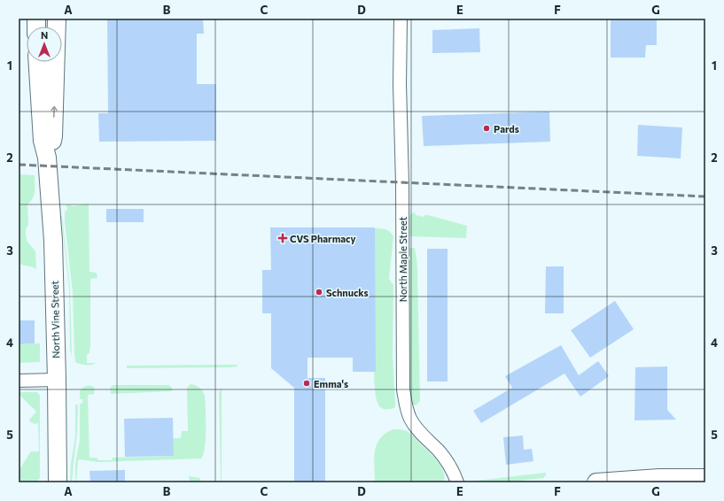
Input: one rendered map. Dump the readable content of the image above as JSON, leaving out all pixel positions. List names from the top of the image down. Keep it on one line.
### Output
{"streets":{"main road":["North Vine Street"],"street":["North Maple Street"]},"places":{"other":["Pards","Schnucks","Emma's"],"health":["CVS Pharmacy"]},"north":"top","grid":{"columns":["A","B","C","D","E","F","G"],"rows":["1","2","3","4","5"]}}
